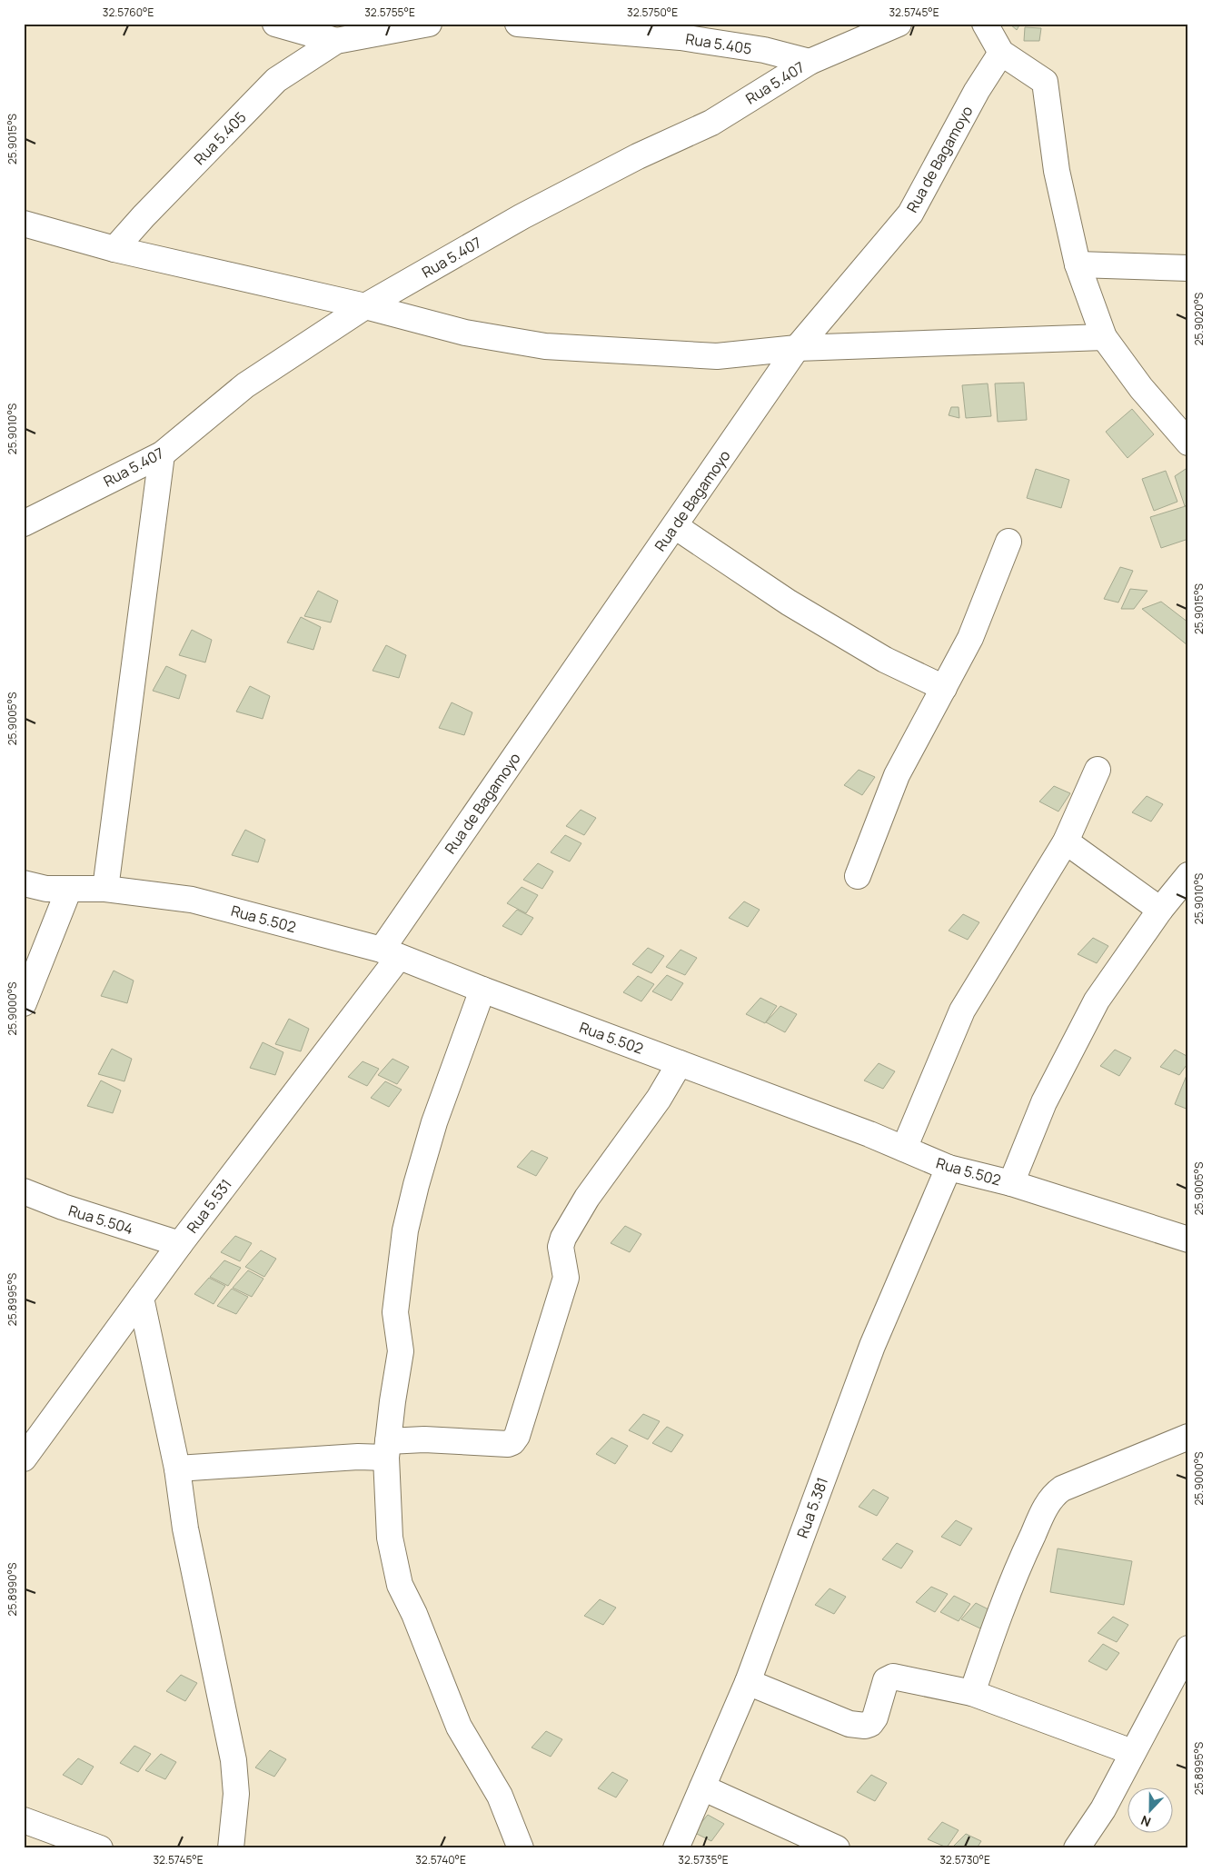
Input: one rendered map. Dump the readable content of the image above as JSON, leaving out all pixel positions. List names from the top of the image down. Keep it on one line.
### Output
{"streets":{"street":["Rua 5.405","Rua 5.407","Rua de Bagamoyo","Rua 5.502","Rua 5.531","Rua 5.504","Rua 5.381"]},"crossings":[["Rua 5.405","Rua 5.407"],["Rua de Bagamoyo","Rua 5.502"],["Rua de Bagamoyo","Rua 5.531"],["Rua 5.502","Rua 5.531"],["Rua 5.502","Rua 5.381"],["Rua 5.531","Rua 5.504"]],"north":"bottom","coordinates":["32.5760°E","32.5755°E","32.5750°E","32.5745°E","25.9015°S","25.9020°S","25.9010°S","25.9005°S","25.9000°S","25.8995°S","25.8990°S","32.5740°E","32.5735°E","32.5730°E"]}
